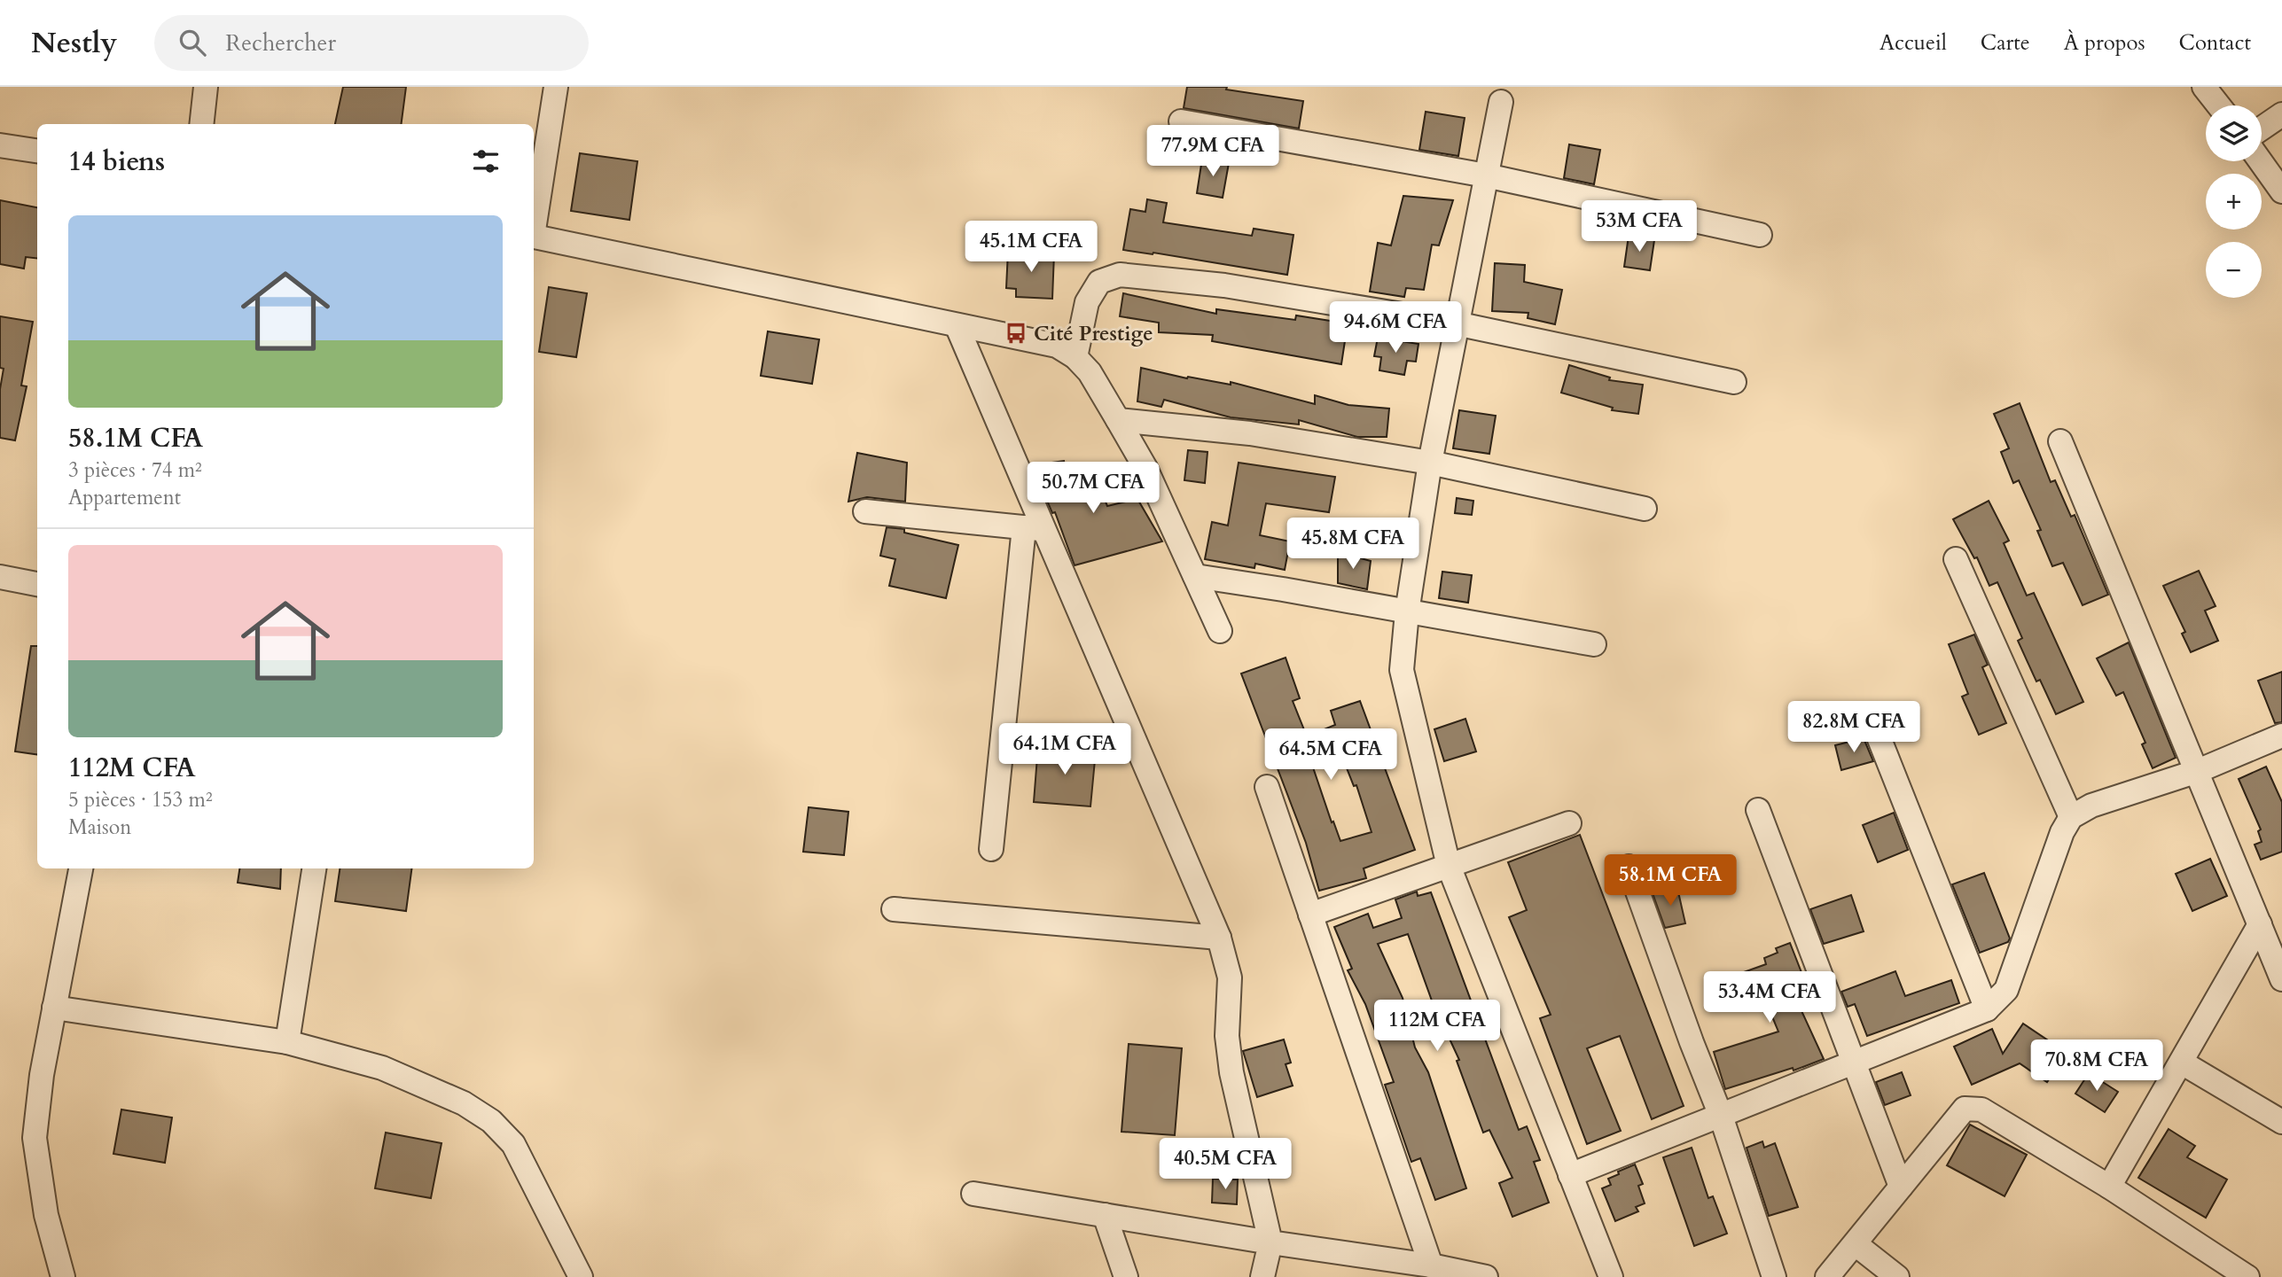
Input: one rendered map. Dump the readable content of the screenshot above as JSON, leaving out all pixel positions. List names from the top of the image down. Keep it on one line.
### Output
{"places":{"bus stop":["Cité Prestige"]},"page":{"header":"Nestly","search":"Rechercher","nav":["Accueil","Carte","À propos","Contact"],"map_buttons":["+","−"],"heading":"14 biens","price":["77.9M CFA","53M CFA","45.1M CFA","94.6M CFA","50.7M CFA","45.8M CFA","82.8M CFA","64.1M CFA","64.5M CFA","58.1M CFA","53.4M CFA","112M CFA","70.8M CFA","40.5M CFA"],"list":[{"name":"58.1M CFA","note":"3 pièces · 74 m² · Appartement"},{"name":"112M CFA","note":"5 pièces · 153 m² · Maison"}]}}
